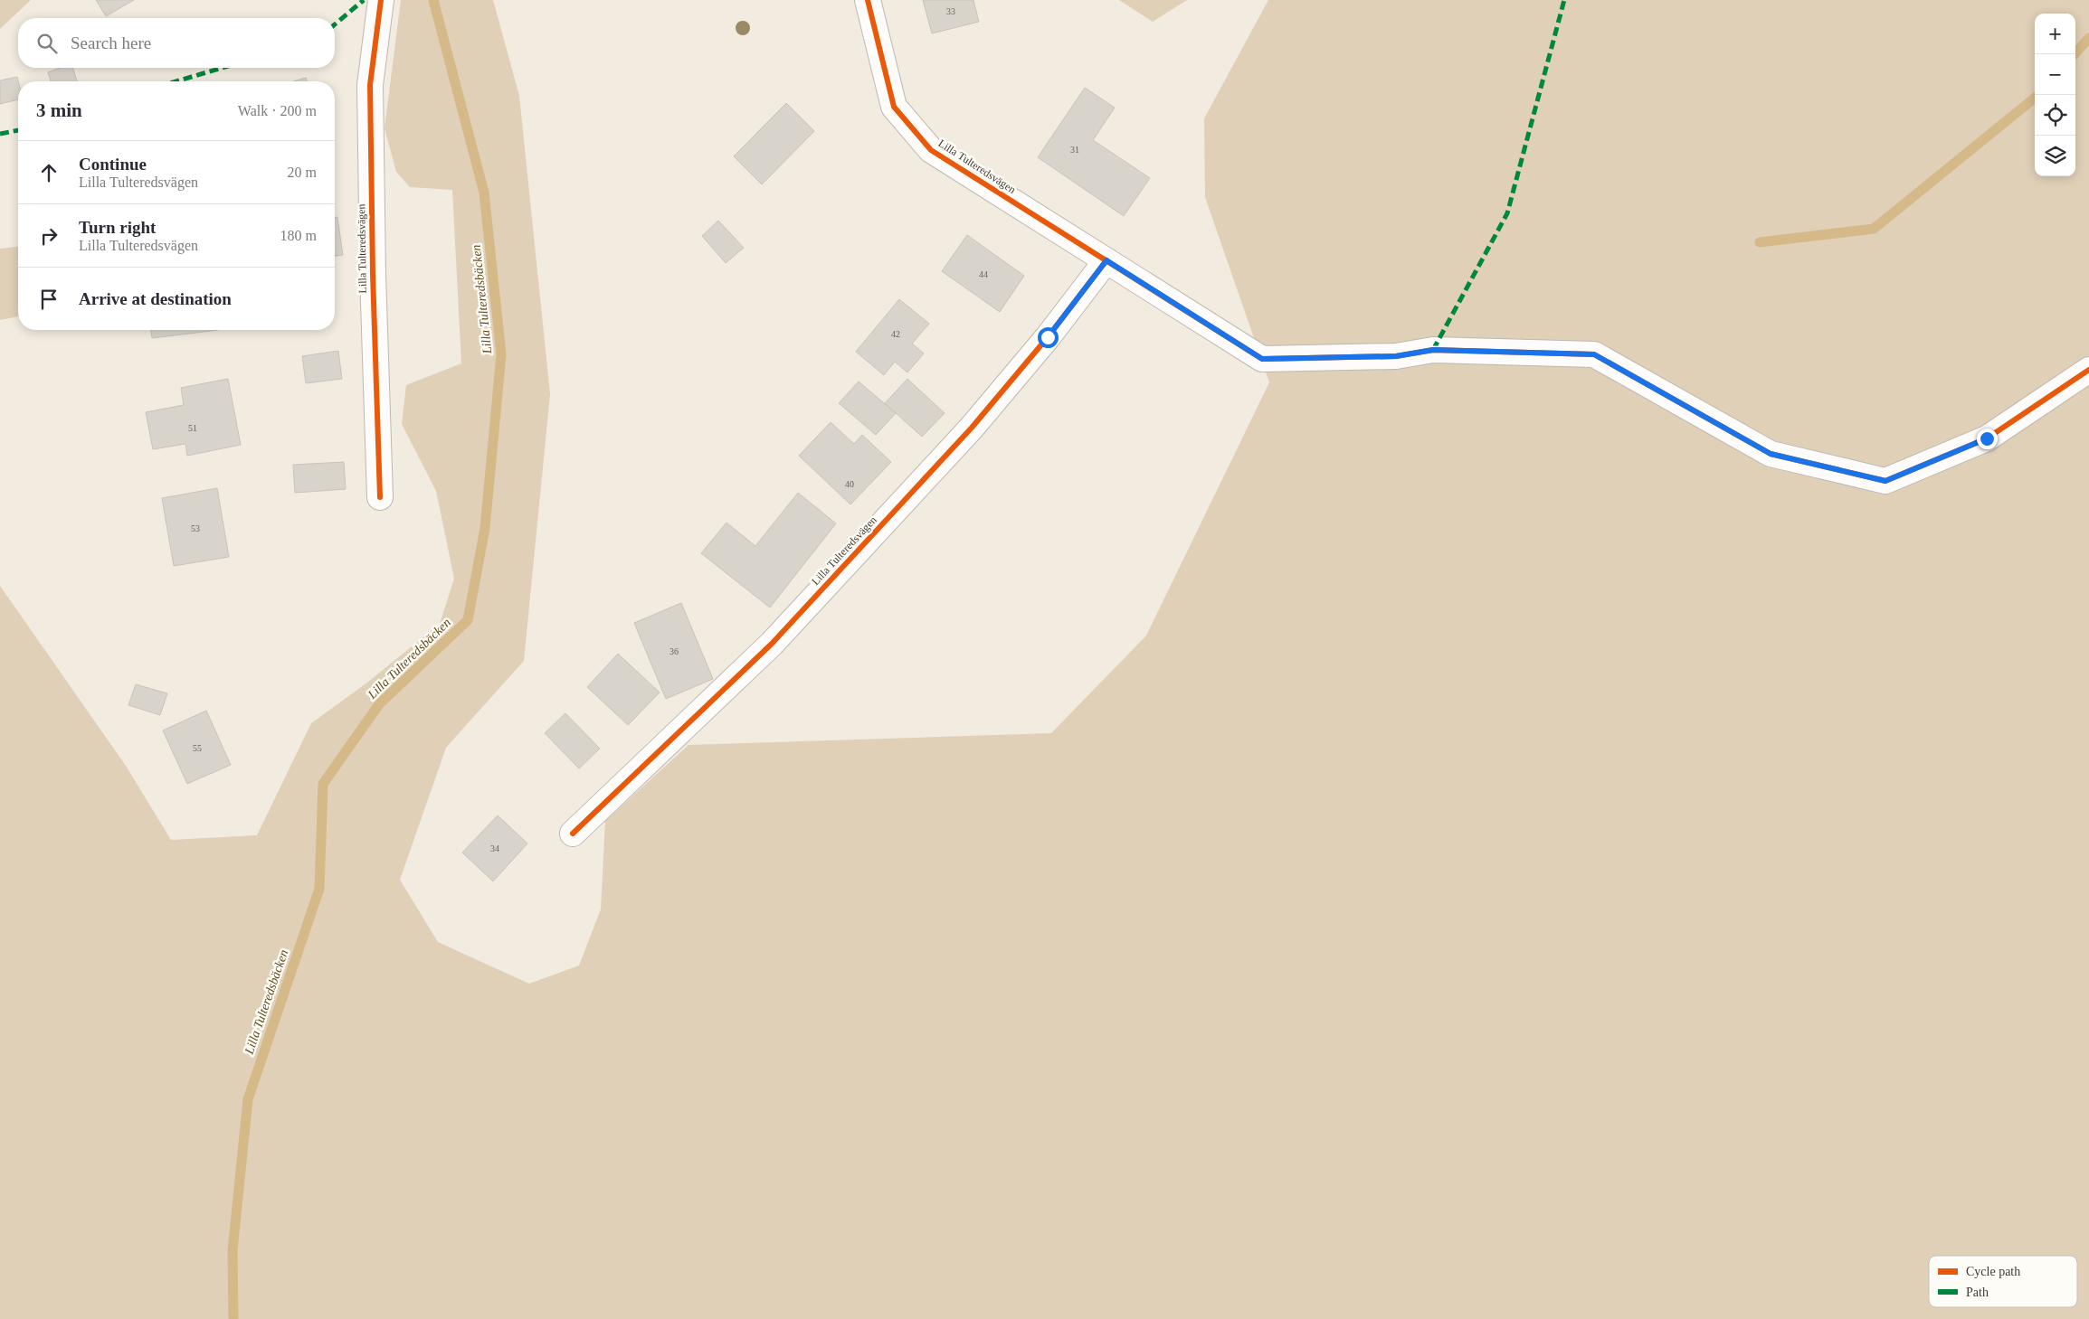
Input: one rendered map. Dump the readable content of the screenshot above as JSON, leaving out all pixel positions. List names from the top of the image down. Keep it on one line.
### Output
{"streets":{"street":["Lilla Tulteredsvägen"]},"water":["Lilla Tulteredsbäcken"],"house_numbers":["33","31","44","42","51","40","53","36","55","34"],"legend":["Cycle path","Path"],"page":{"map_buttons":["+","−"],"search":"Search here","heading":["3 min","Walk · 200 m"],"list":[["Continue","Lilla Tulteredsvägen","20 m"],["Turn right","Lilla Tulteredsvägen","180 m"],"Arrive at destination"]}}
